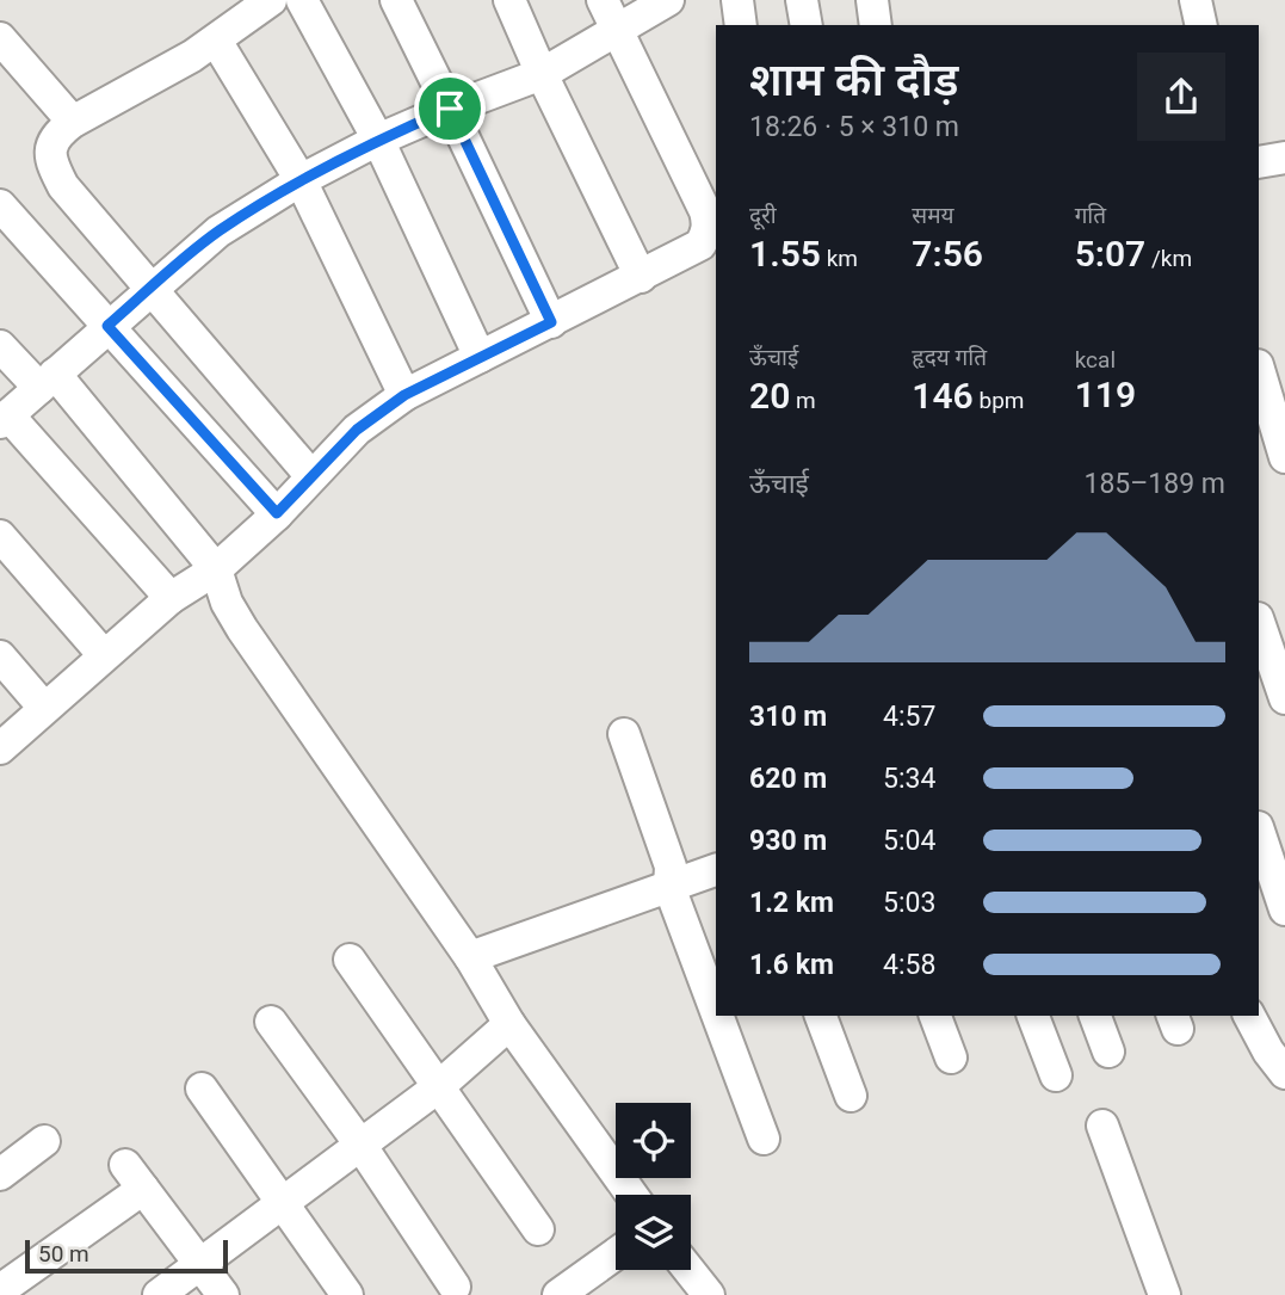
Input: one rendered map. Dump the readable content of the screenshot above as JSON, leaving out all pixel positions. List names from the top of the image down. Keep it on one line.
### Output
{"scale_bar":"50 m","page":{"heading":["शाम की दौड़","18:26 · 5 × 310 m"],"stats":[["दूरी","1.55 km"],["समय","7:56"],["गति","5:07 /km"],["ऊँचाई","20 m"],["हृदय गति","146 bpm"],["kcal","119"]],"chart":["ऊँचाई","185–189 m"],"list":[{"name":"310 m","note":"4:57"},{"name":"620 m","note":"5:34"},{"name":"930 m","note":"5:04"},{"name":"1.2 km","note":"5:03"},{"name":"1.6 km","note":"4:58"}],"scale":"50 m"}}
